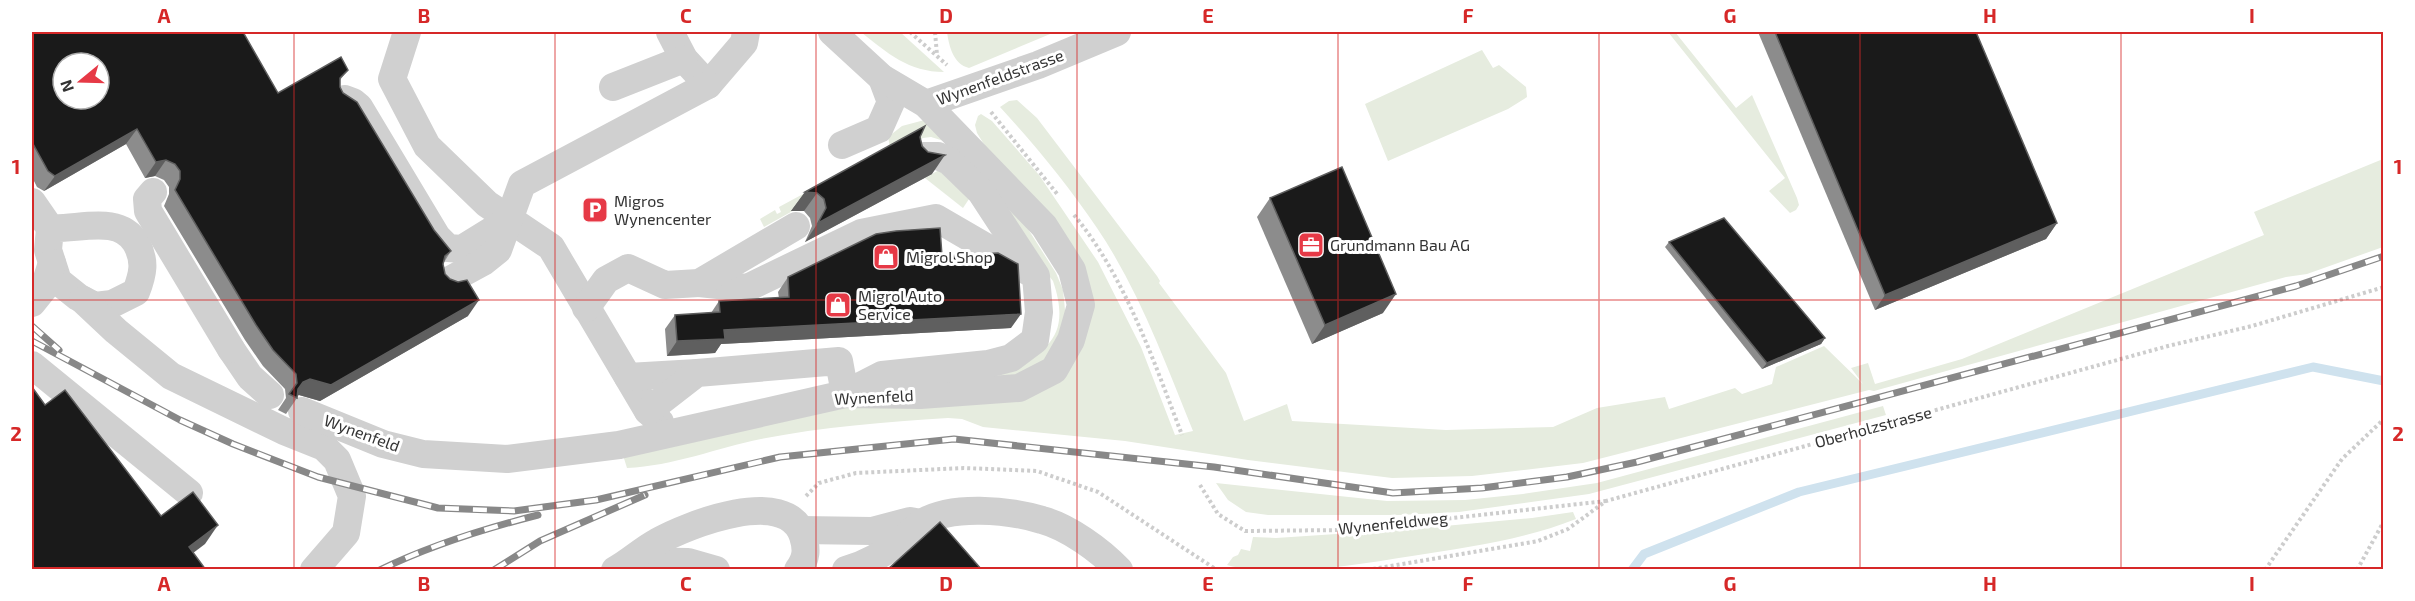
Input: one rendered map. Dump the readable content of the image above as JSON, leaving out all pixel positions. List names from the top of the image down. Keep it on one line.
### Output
{"streets":{"street":["Wynenfeldstrasse","Wynenfeld"],"path":["Oberholzstrasse","Wynenfeldweg"]},"crossings":[["Wynenfeldstrasse","Wynenfeld"],["Oberholzstrasse","Wynenfeldweg"]],"places":{"parking":["Migros Wynencenter"],"office":["Grundmann Bau AG"],"shop":["Migrol Shop","Migrol Auto Service"]},"north":"left","grid":{"columns":["A","B","C","D","E","F","G","H","I"],"rows":["1","2"]}}
